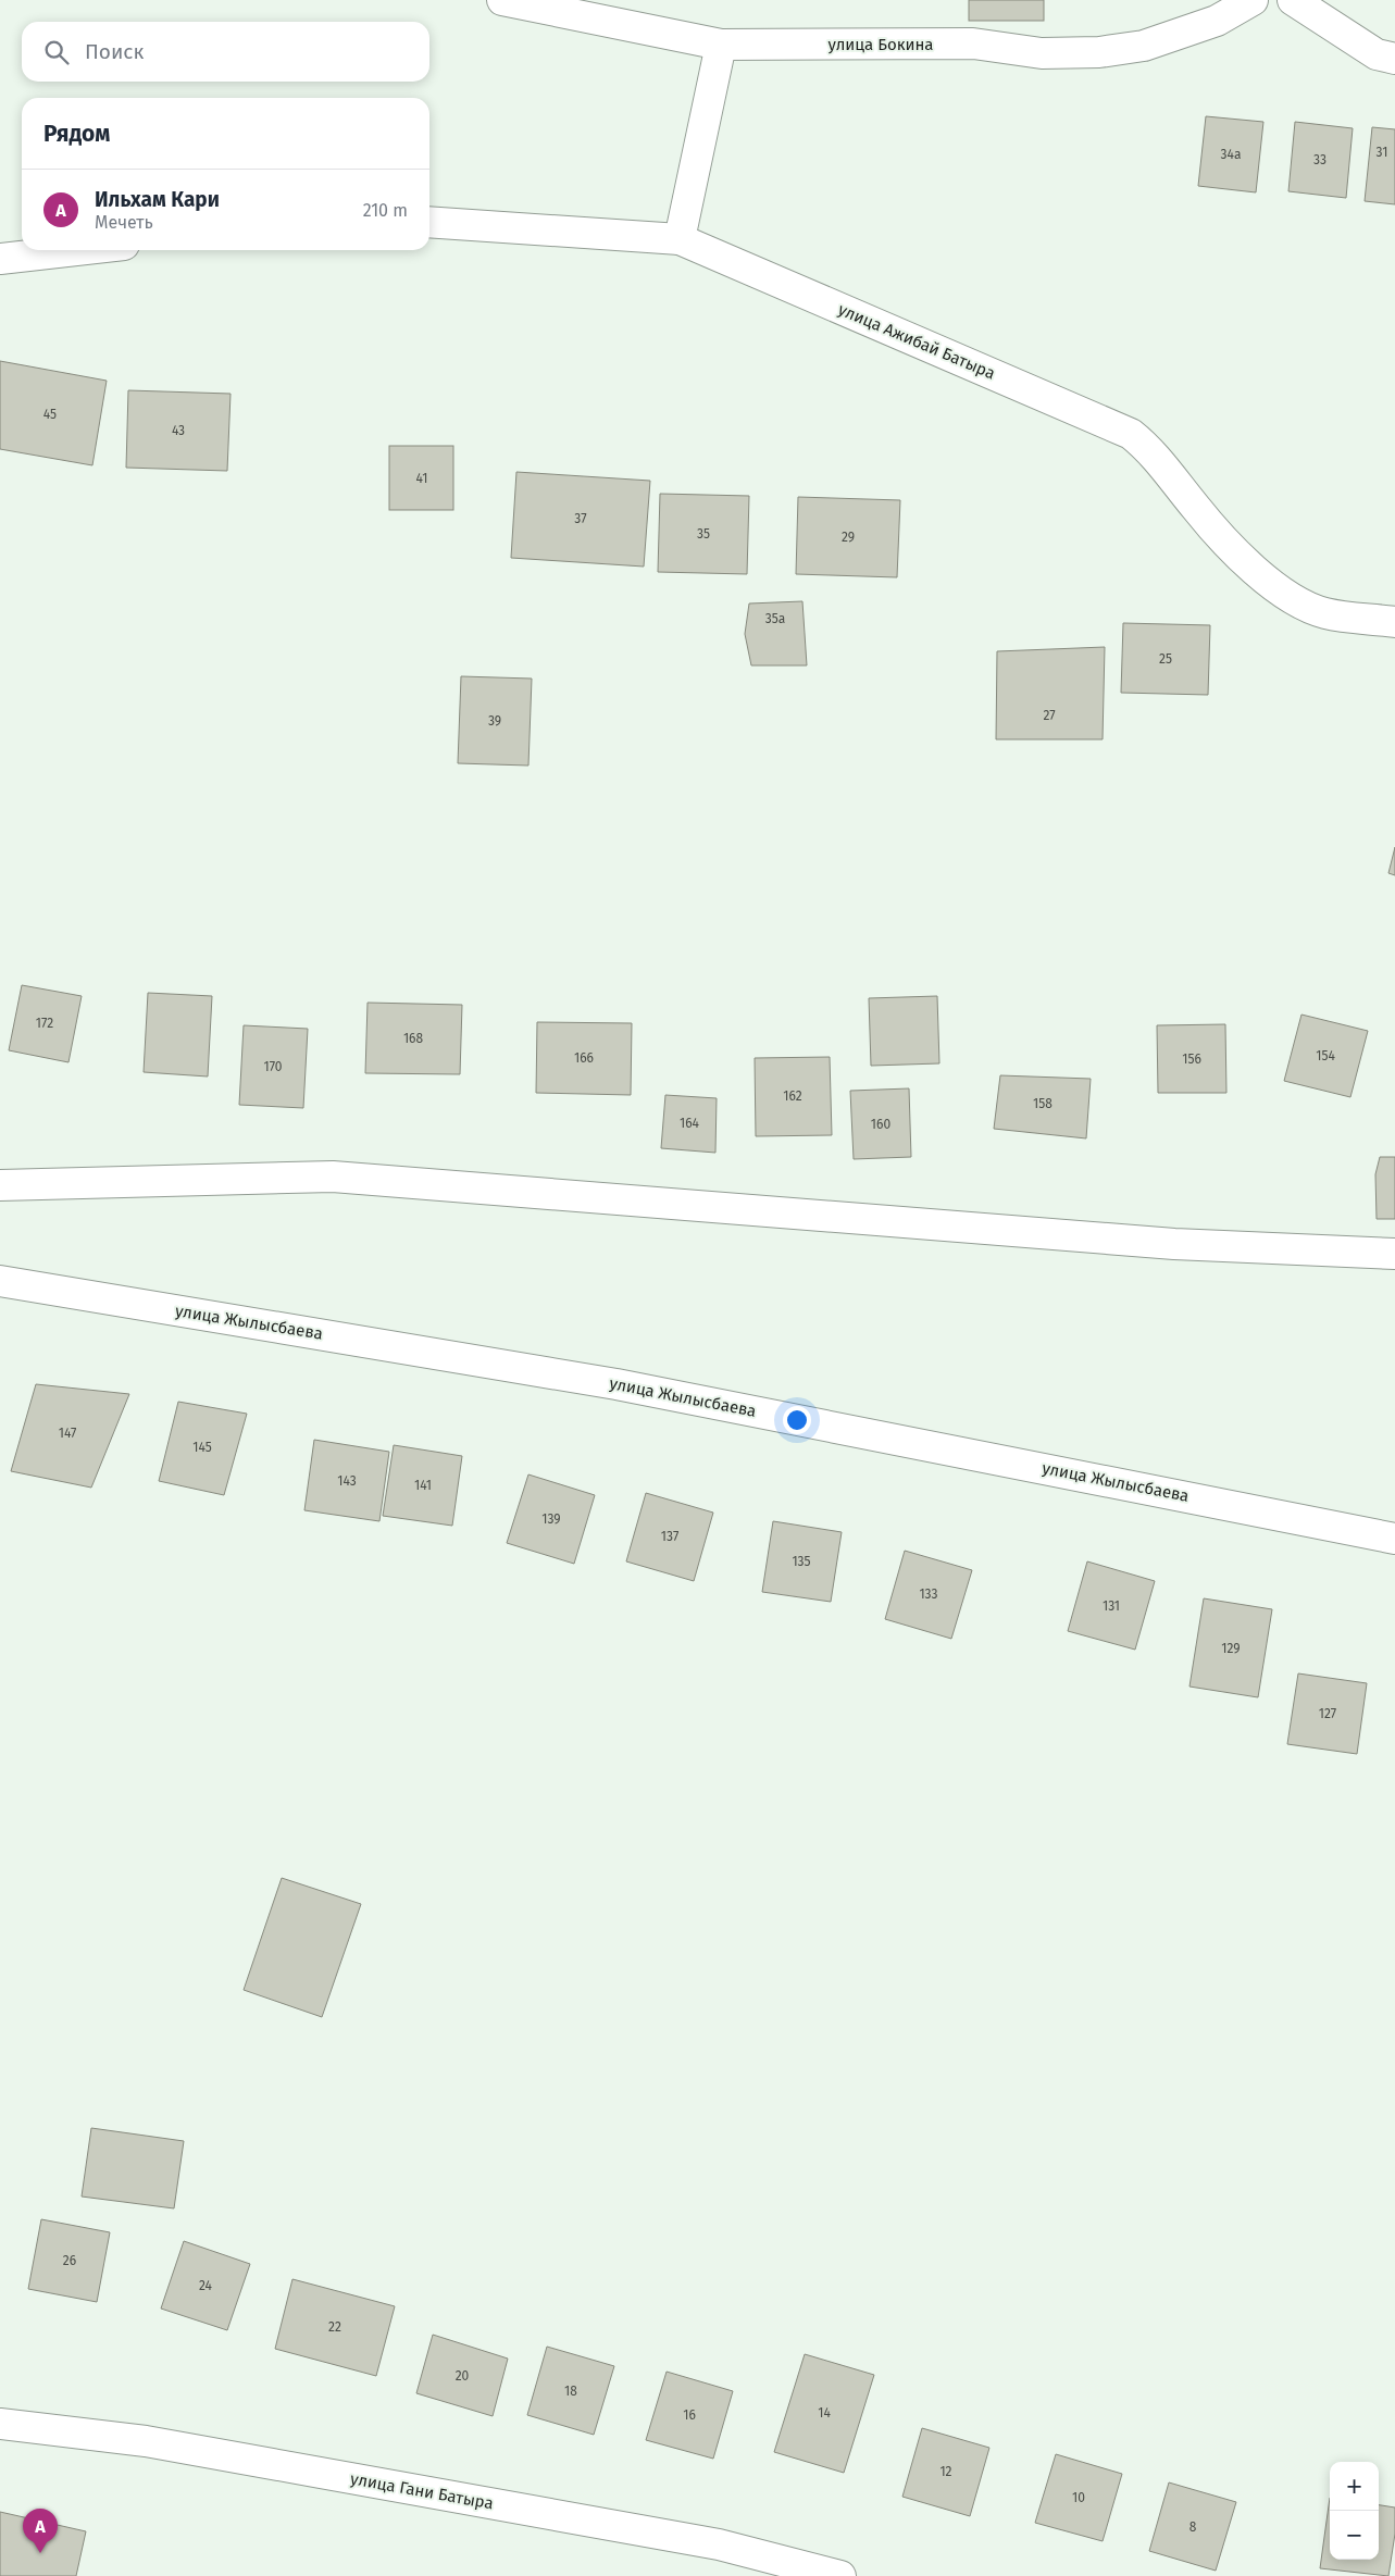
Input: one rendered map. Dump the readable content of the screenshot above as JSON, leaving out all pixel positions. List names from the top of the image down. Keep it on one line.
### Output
{"streets":{"street":["улица Бокина","улица Ажибай Батыра","улица Жылысбаева","улица Гани Батыра"]},"house_numbers":["31","34а","33","45","43","41","37","35","29","35а","25","27","39","172","168","154","166","156","170","162","158","164","160","147","145","143","141","139","137","135","133","131","129","127","26","24","22","20","18","14","16","12","10","8"],"page":{"search":"Поиск","heading":"Рядом","list":[{"mark":"A","name":"Ильхам Кари","note":"Мечеть","value":"210 m"}],"map_buttons":["+","−"],"pins":"A"}}
